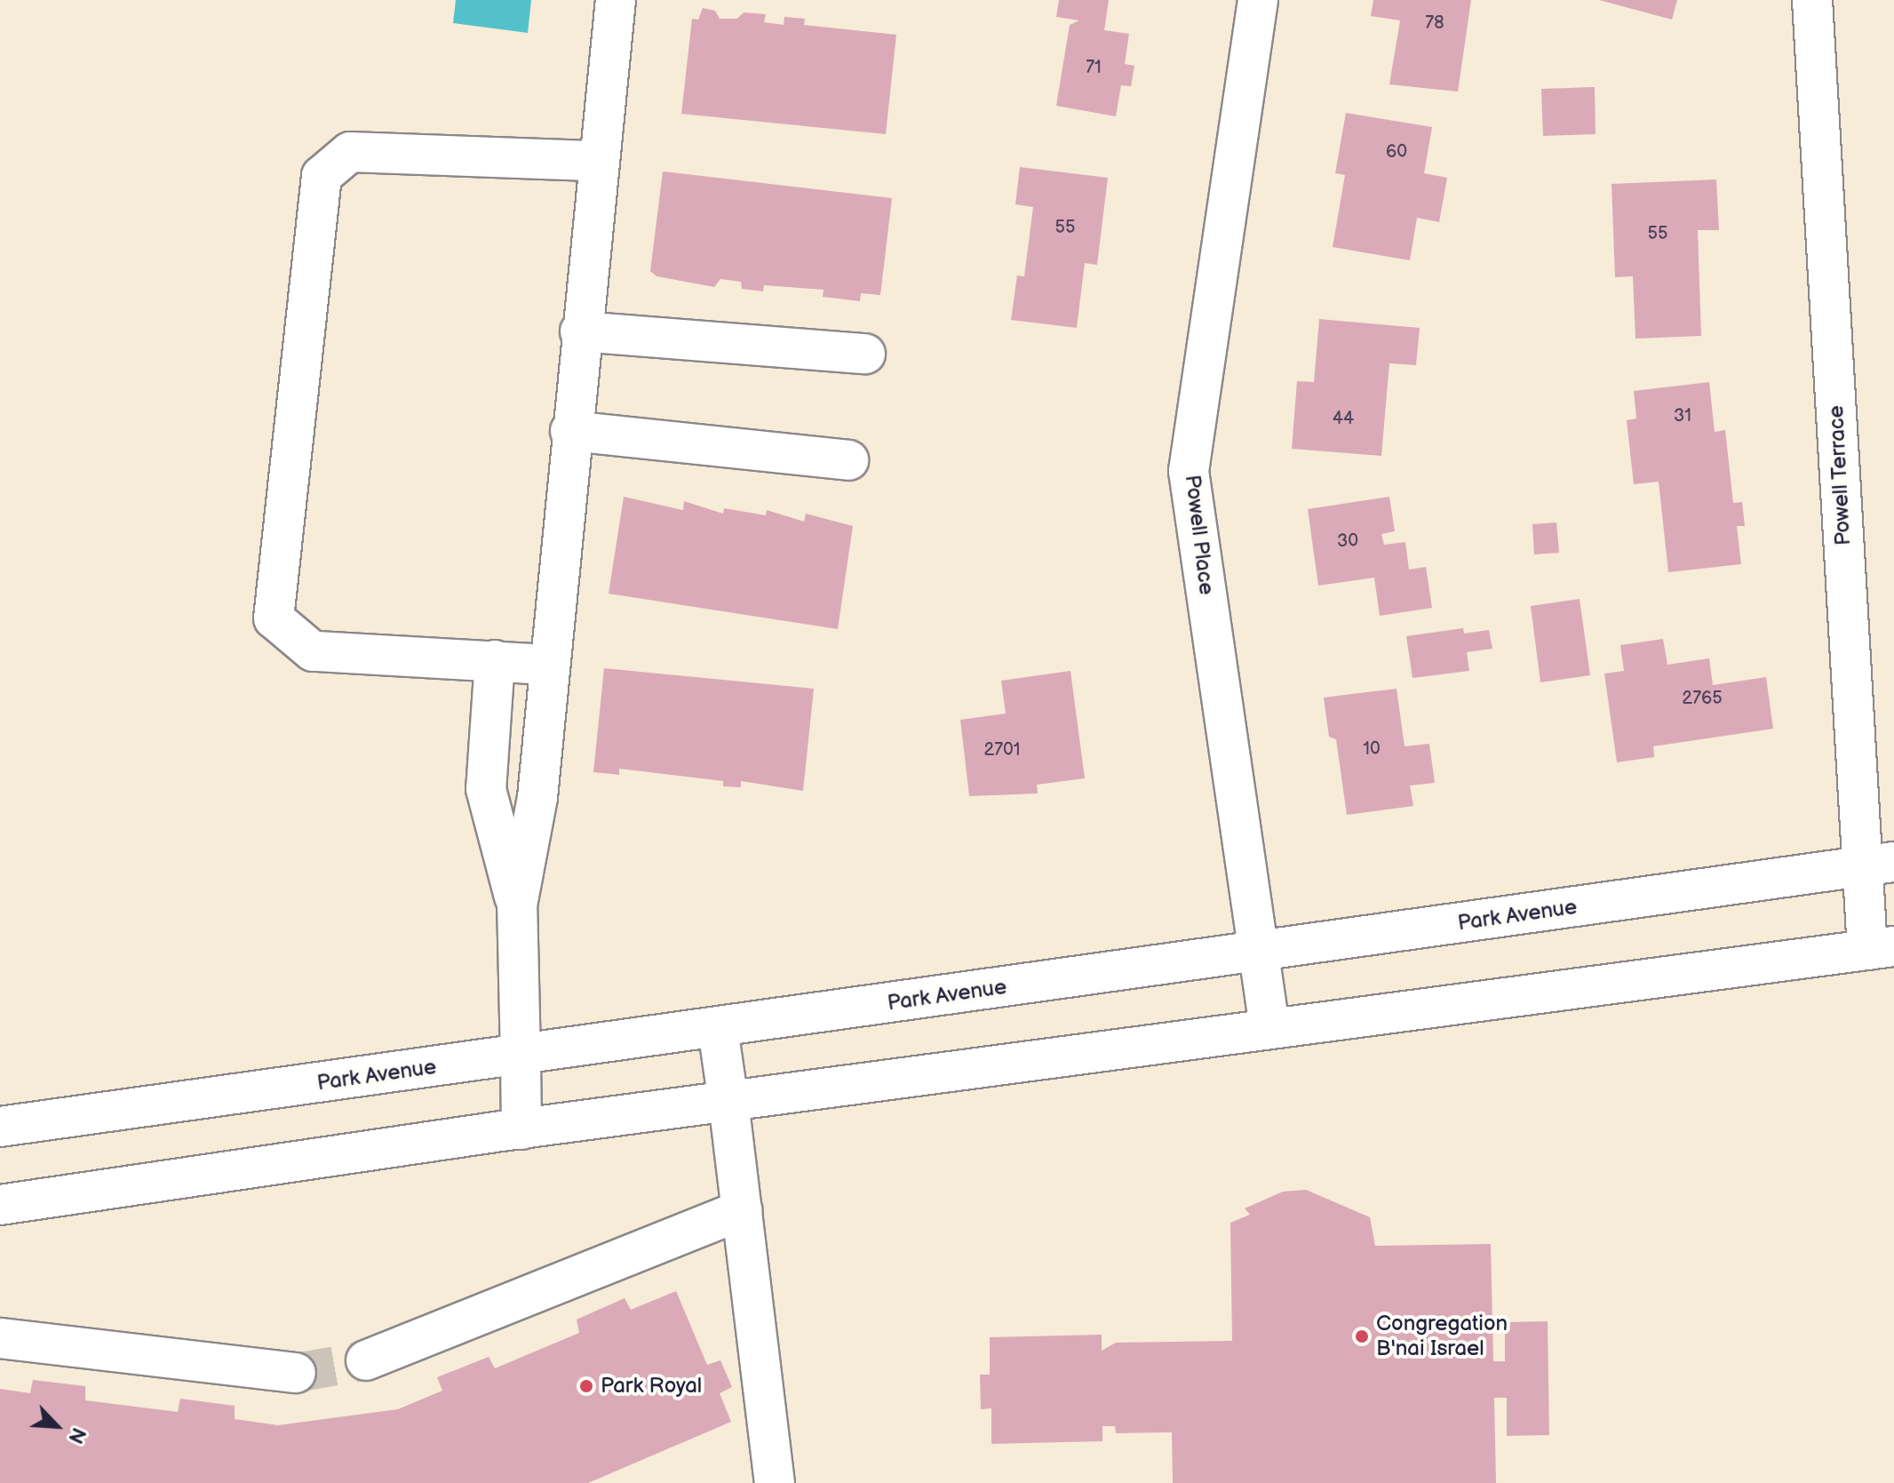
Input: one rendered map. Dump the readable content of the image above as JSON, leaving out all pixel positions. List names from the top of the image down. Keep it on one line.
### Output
{"streets":{"main road":["Powell Terrace","Powell Place","Park Avenue"]},"crossings":[["Powell Terrace","Park Avenue"],["Powell Place","Park Avenue"]],"places":["Congregation B'nai Israel","Park Royal"],"house_numbers":["78","71","60","55","55","31","44","30","2765","10","2701"],"north":"bottom right"}
